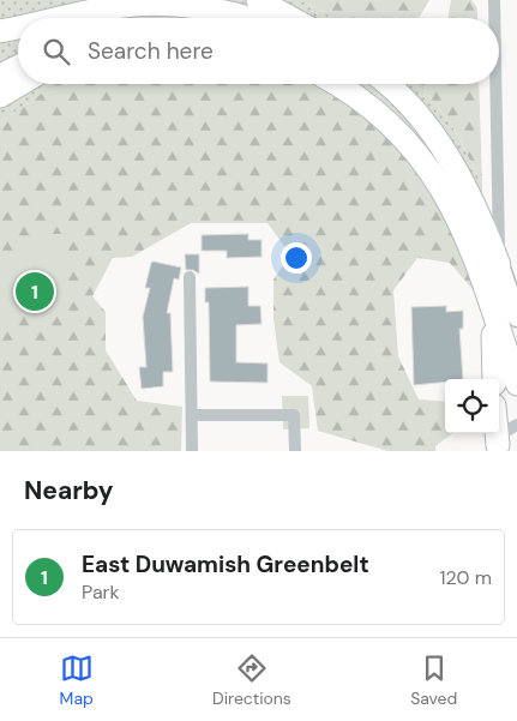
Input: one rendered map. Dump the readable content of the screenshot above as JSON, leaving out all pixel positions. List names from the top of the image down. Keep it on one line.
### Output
{"page":{"search":"Search here","pins":"1","heading":"Nearby","list":[{"mark":"1","name":"East Duwamish Greenbelt","note":"Park","value":"120 m"}],"nav":["Map","Directions","Saved"]}}
